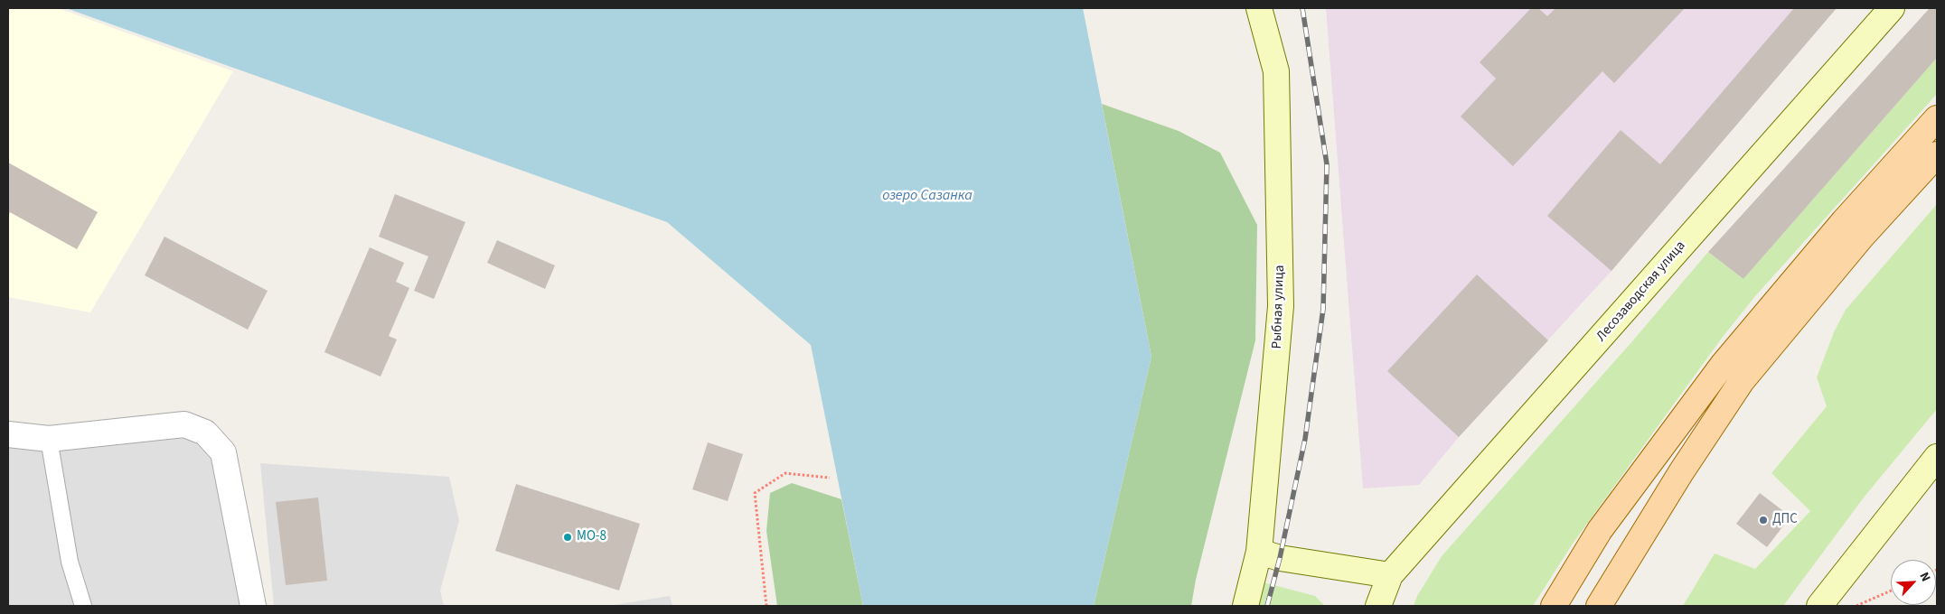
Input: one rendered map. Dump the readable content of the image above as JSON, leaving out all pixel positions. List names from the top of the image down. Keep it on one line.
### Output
{"streets":{"street":["Лесозаводская улица","Рыбная улица"]},"water":["озеро Сазанка"],"places":["ДПС","MO-8"],"north":"top right"}
